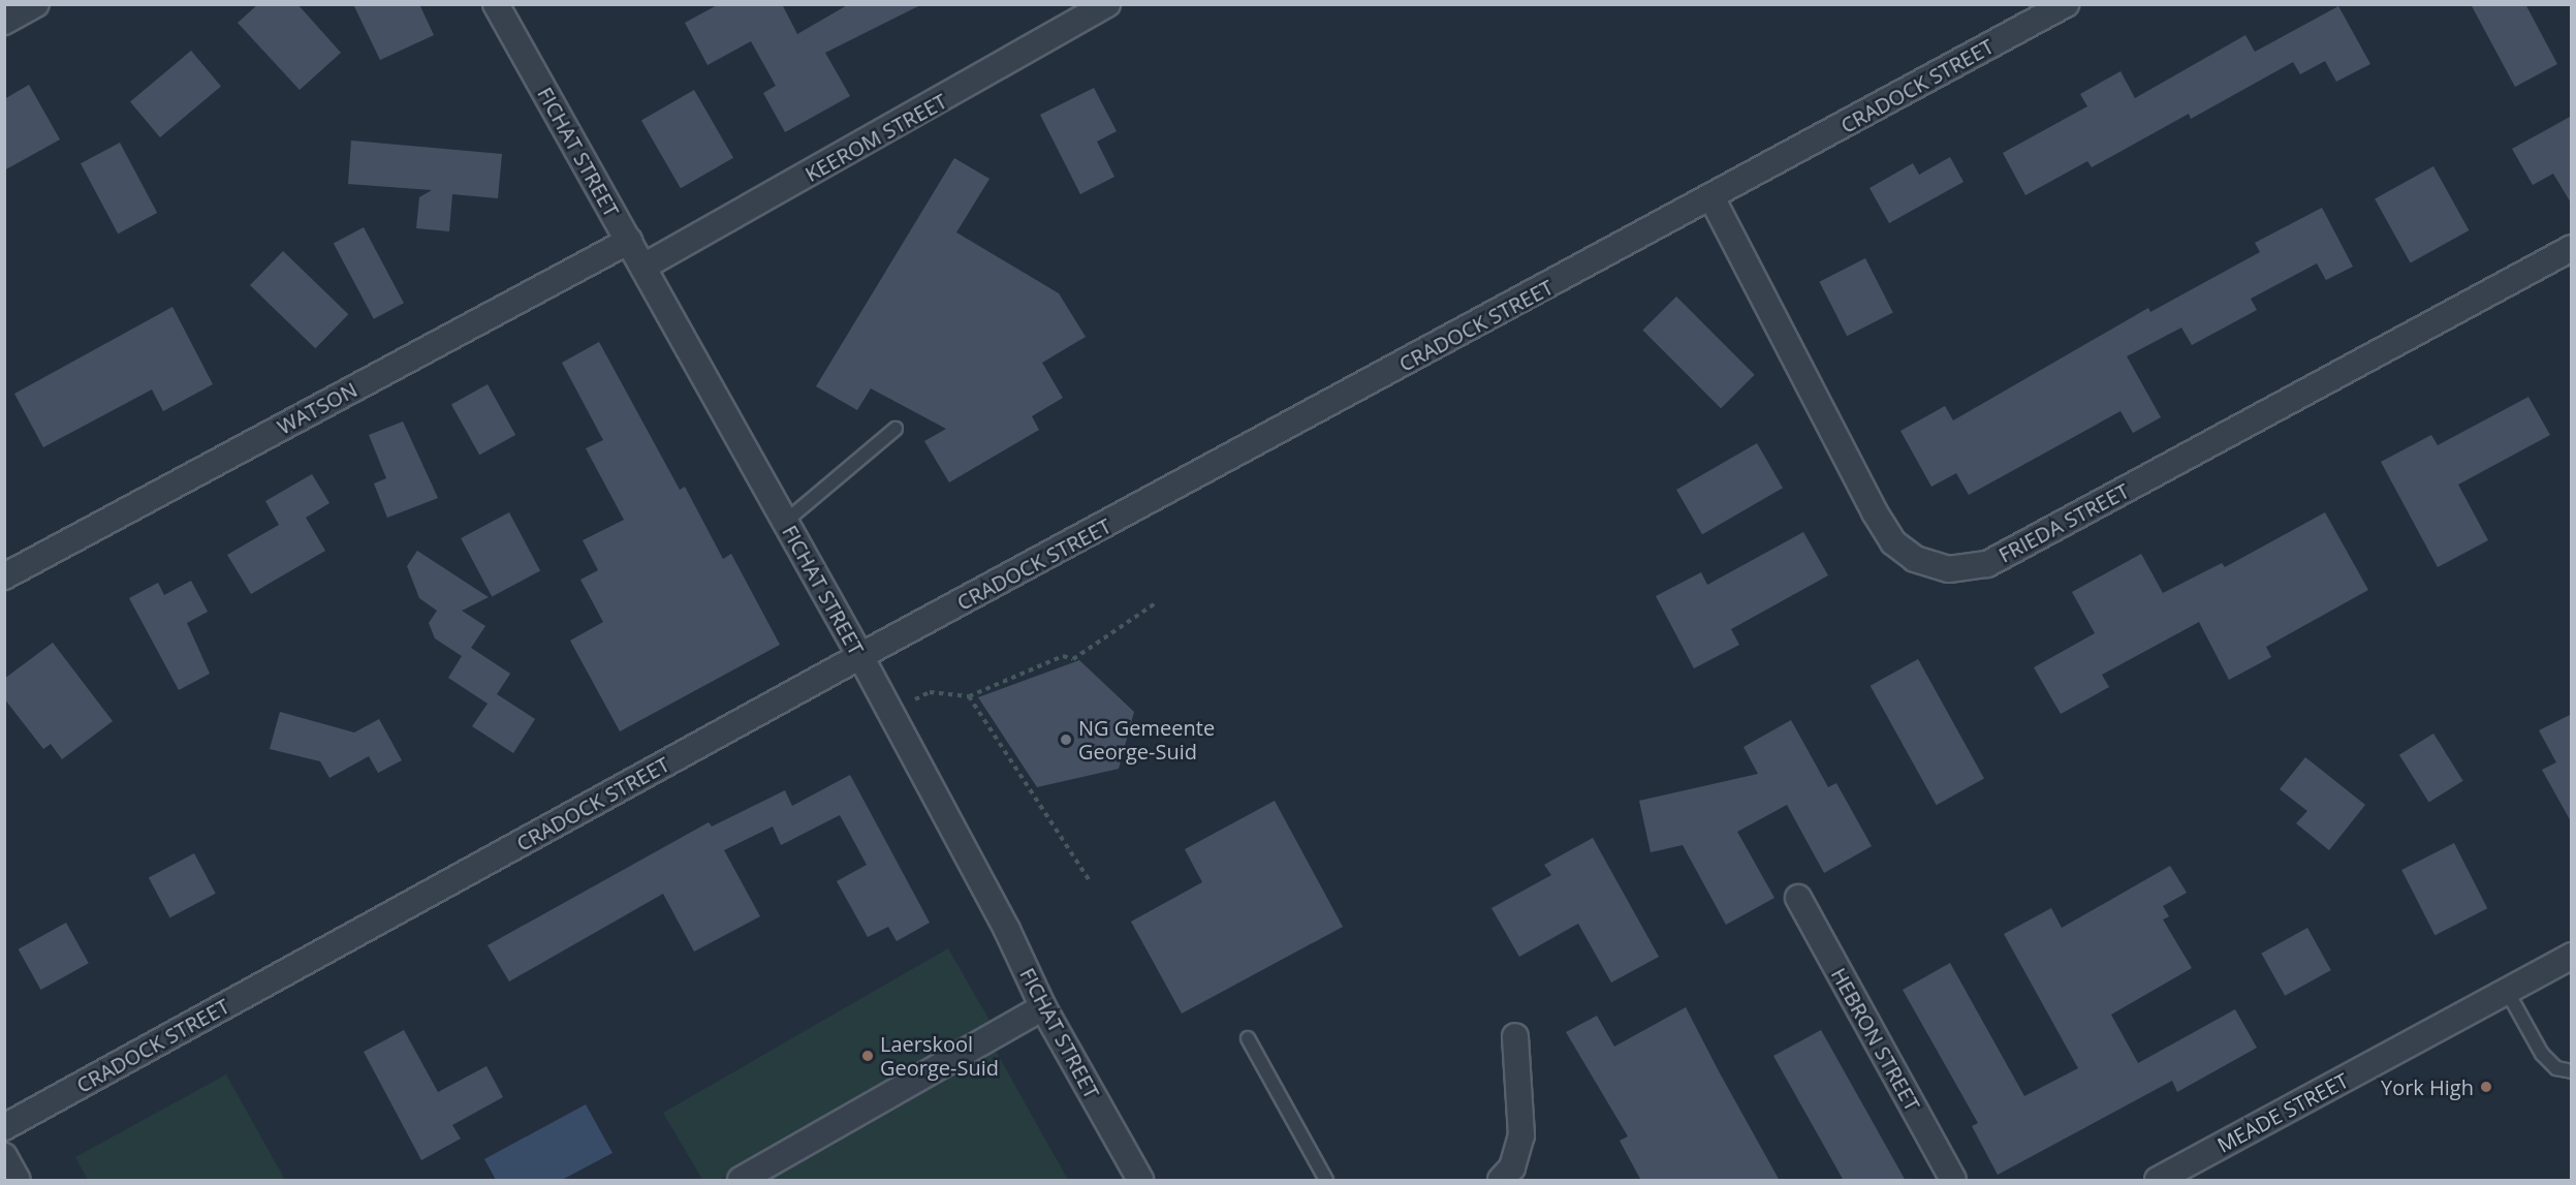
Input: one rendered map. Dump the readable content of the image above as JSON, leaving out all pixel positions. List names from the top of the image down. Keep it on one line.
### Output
{"streets":{"street":["CRADOCK STREET","KEEROM STREET","FICHAT STREET","WATSON","FRIEDA STREET","HEBRON STREET","MEADE STREET"]},"crossings":[["CRADOCK STREET","FICHAT STREET"],["CRADOCK STREET","FRIEDA STREET"],["KEEROM STREET","FICHAT STREET"],["FICHAT STREET","WATSON"]],"places":["NG Gemeente George-Suid","Laerskool George-Suid","York High"]}
